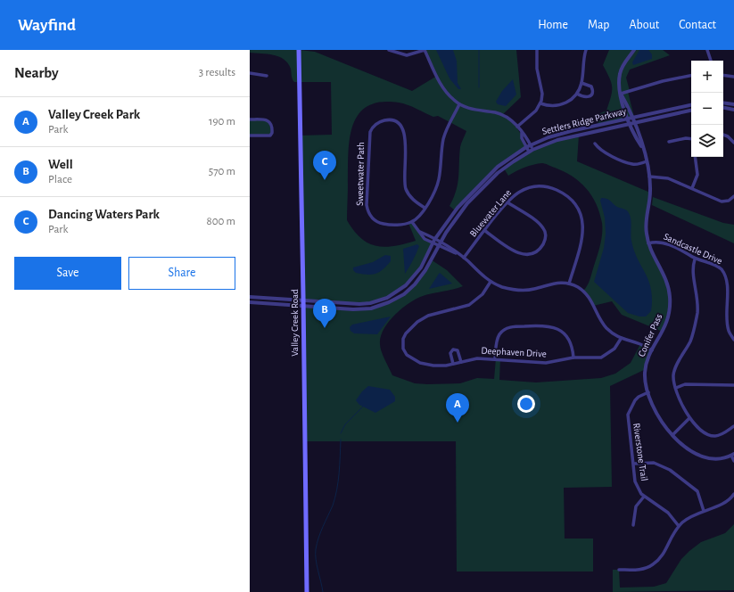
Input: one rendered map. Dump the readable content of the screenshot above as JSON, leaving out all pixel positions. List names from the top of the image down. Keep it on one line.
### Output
{"streets":{"main road":["Valley Creek Road"],"street":["Settlers Ridge Parkway","Sweetwater Path","Bluewater Lane","Sandcastle Drive","Conifer Pass","Deephaven Drive","Riverstone Trail"]},"crossings":[["Settlers Ridge Parkway","Valley Creek Road"],["Settlers Ridge Parkway","Conifer Pass"],["Sandcastle Drive","Conifer Pass"],["Conifer Pass","Riverstone Trail"]],"page":{"header":"Wayfind","nav":["Home","Map","About","Contact"],"heading":["Nearby","3 results"],"map_buttons":["+","−"],"list":[{"mark":"A","name":"Valley Creek Park","note":"Park","value":"190 m"},{"mark":"B","name":"Well","note":"Place","value":"570 m"},{"mark":"C","name":"Dancing Waters Park","note":"Park","value":"800 m"}],"pins":["C","B","A"],"buttons":["Save","Share"]}}
